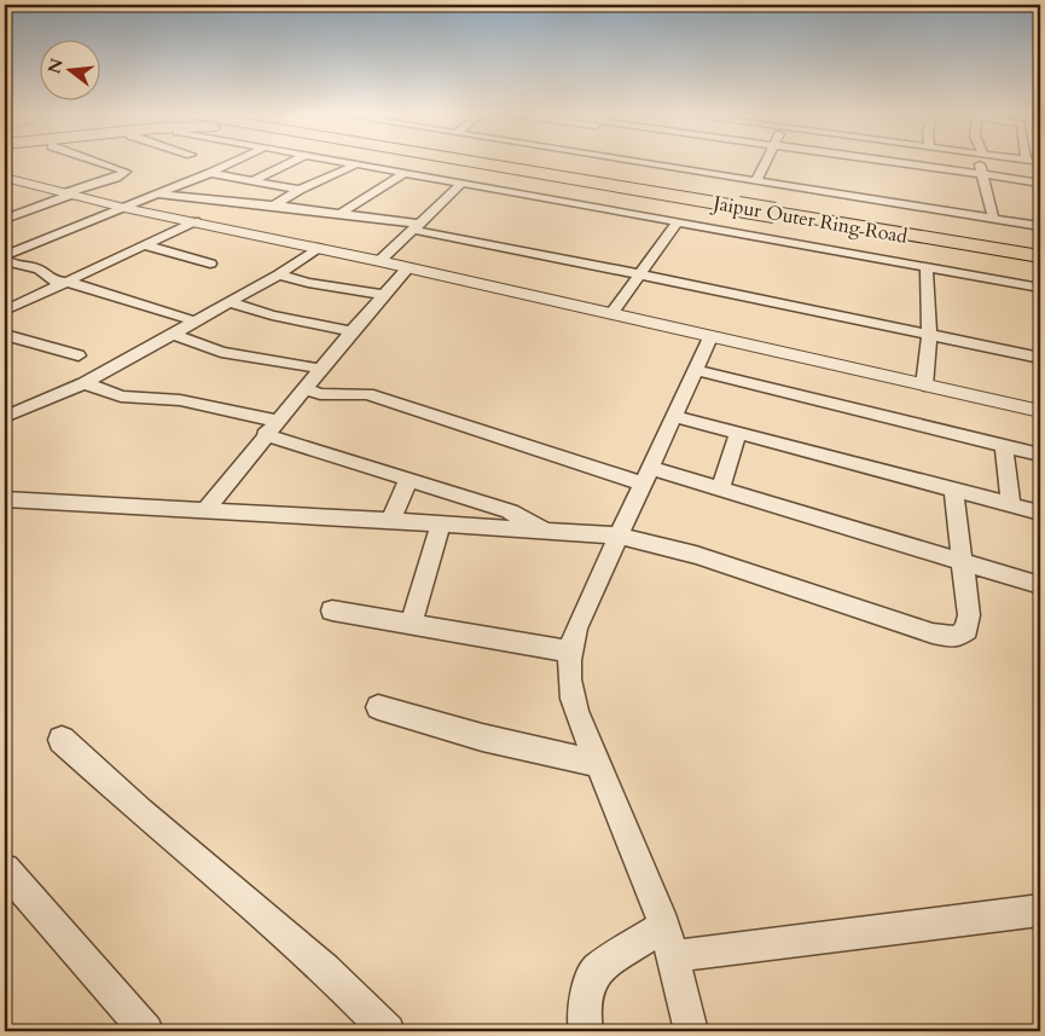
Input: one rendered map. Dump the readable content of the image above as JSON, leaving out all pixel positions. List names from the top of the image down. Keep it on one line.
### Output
{"streets":{"highway":["Jaipur Outer Ring Road"]},"north":"left"}
